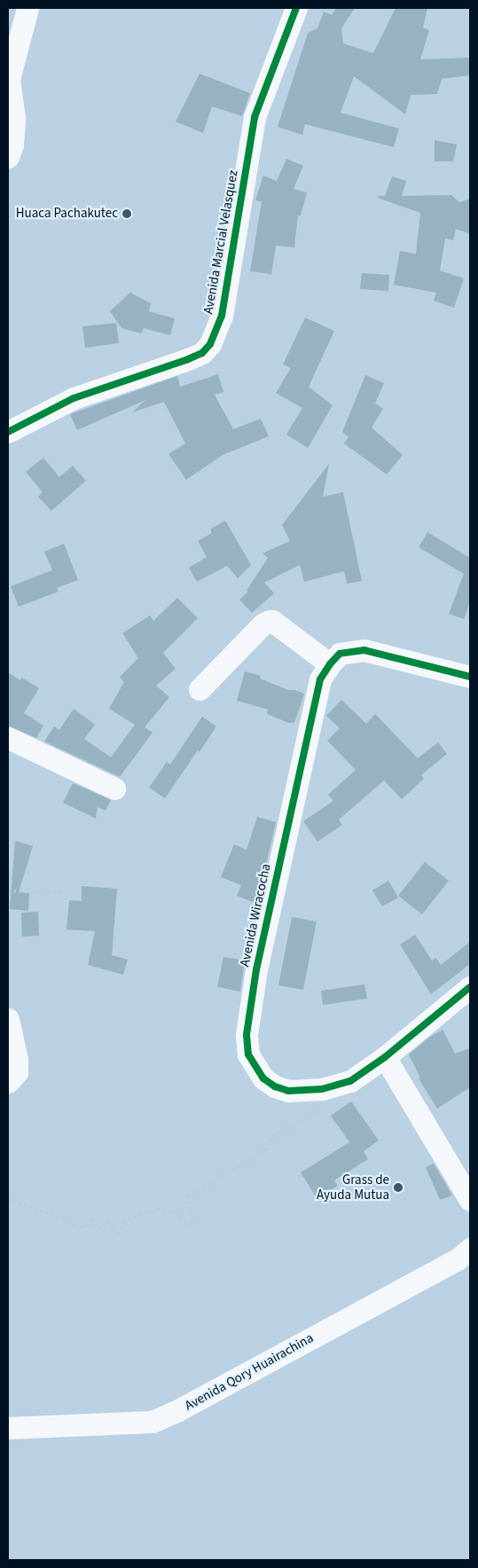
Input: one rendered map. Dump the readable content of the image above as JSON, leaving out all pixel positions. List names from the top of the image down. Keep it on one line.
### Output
{"streets":{"street":["Avenida Marcial Velasquez","Avenida Wiracocha","Avenida Qory Huairachina"]},"places":["Huaca Pachakutec","Grass de Ayuda Mutua"]}
